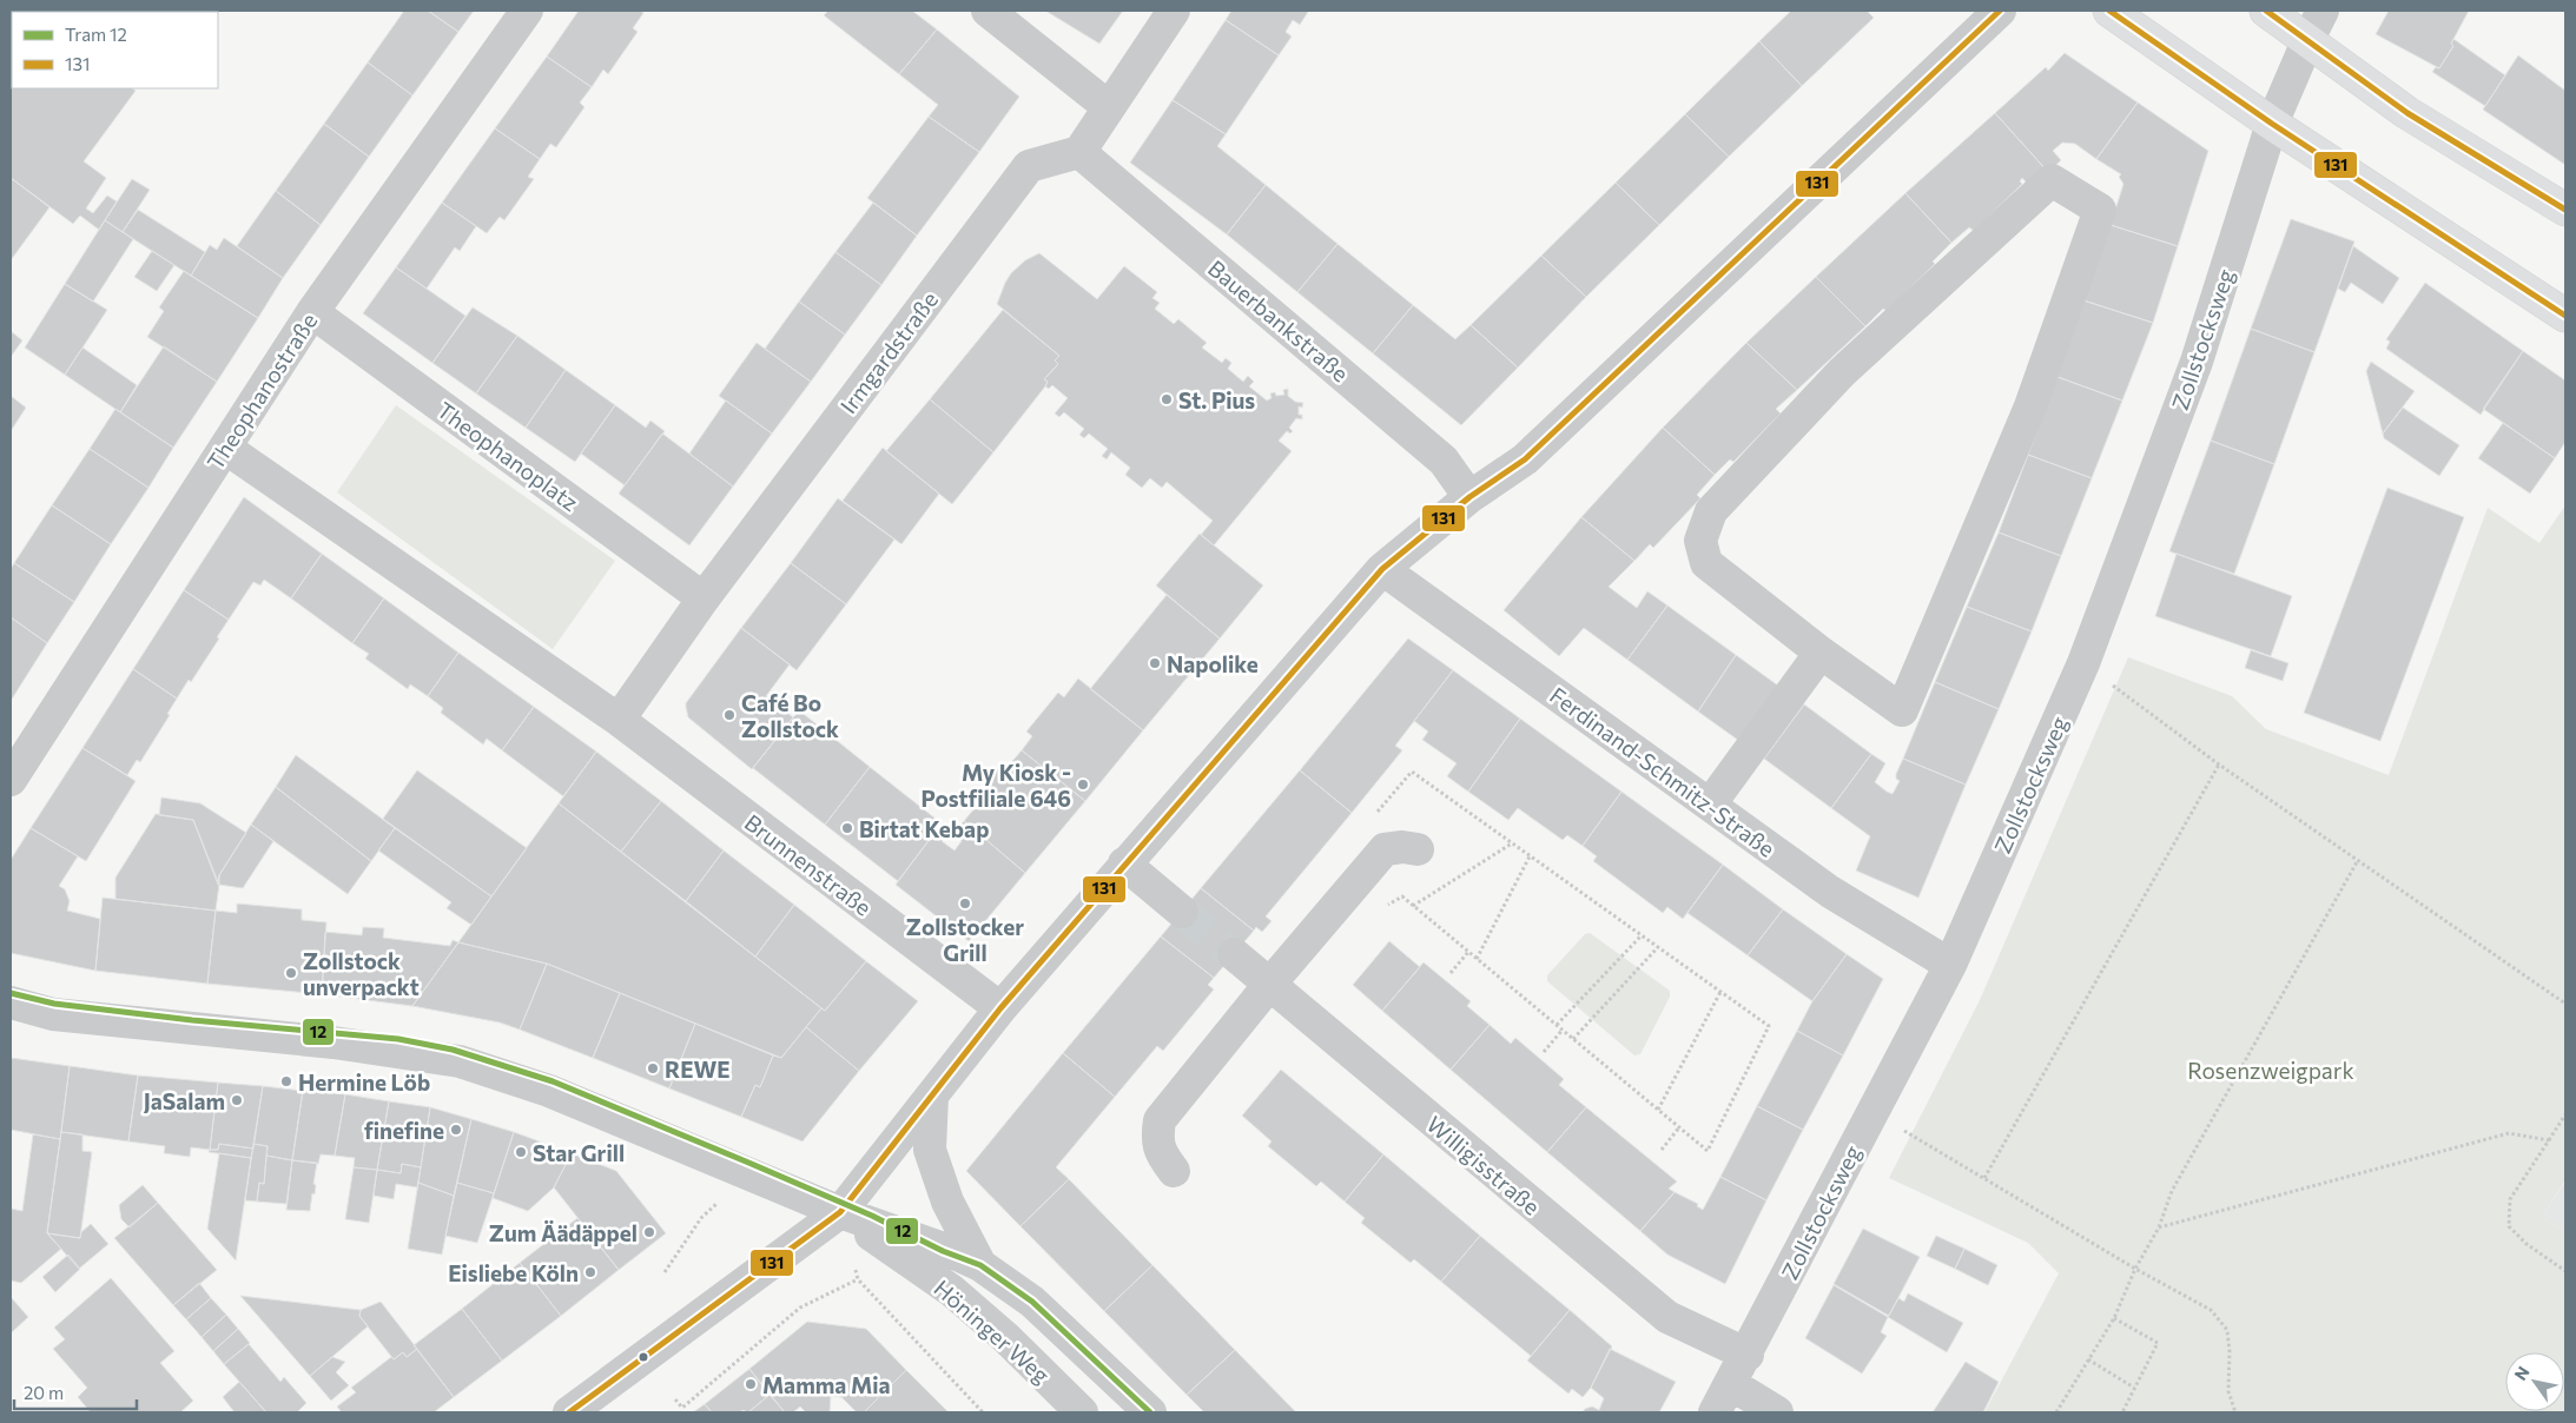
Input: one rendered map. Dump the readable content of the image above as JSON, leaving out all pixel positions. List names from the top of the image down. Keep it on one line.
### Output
{"streets":{"street":["Bauerbankstraße","Zollstocksweg","Irmgardstraße","Theophanostraße","Theophanoplatz","Ferdinand-Schmitz-Straße","Brunnenstraße","Willigisstraße","Höninger Weg"]},"crossings":[["Bauerbankstraße","Irmgardstraße"],["Zollstocksweg","Ferdinand-Schmitz-Straße"],["Zollstocksweg","Willigisstraße"],["Irmgardstraße","Theophanoplatz"],["Irmgardstraße","Brunnenstraße"],["Theophanostraße","Theophanoplatz"]],"parks":["Rosenzweigpark"],"places":["St. Pius","Napolike","Café Bo Zollstock","My Kiosk - Postfiliale 646","Birtat Kebap","Zollstocker Grill","Zollstock unverpackt","REWE","Hermine Löb","JaSalam","finefine","Star Grill","Zum Äädäppel","Eisliebe Köln","Mamma Mia"],"lines":["transit line 131","tram line 12"],"legend":["Tram 12","131"],"scale_bar":"20 m","north":"top left"}
